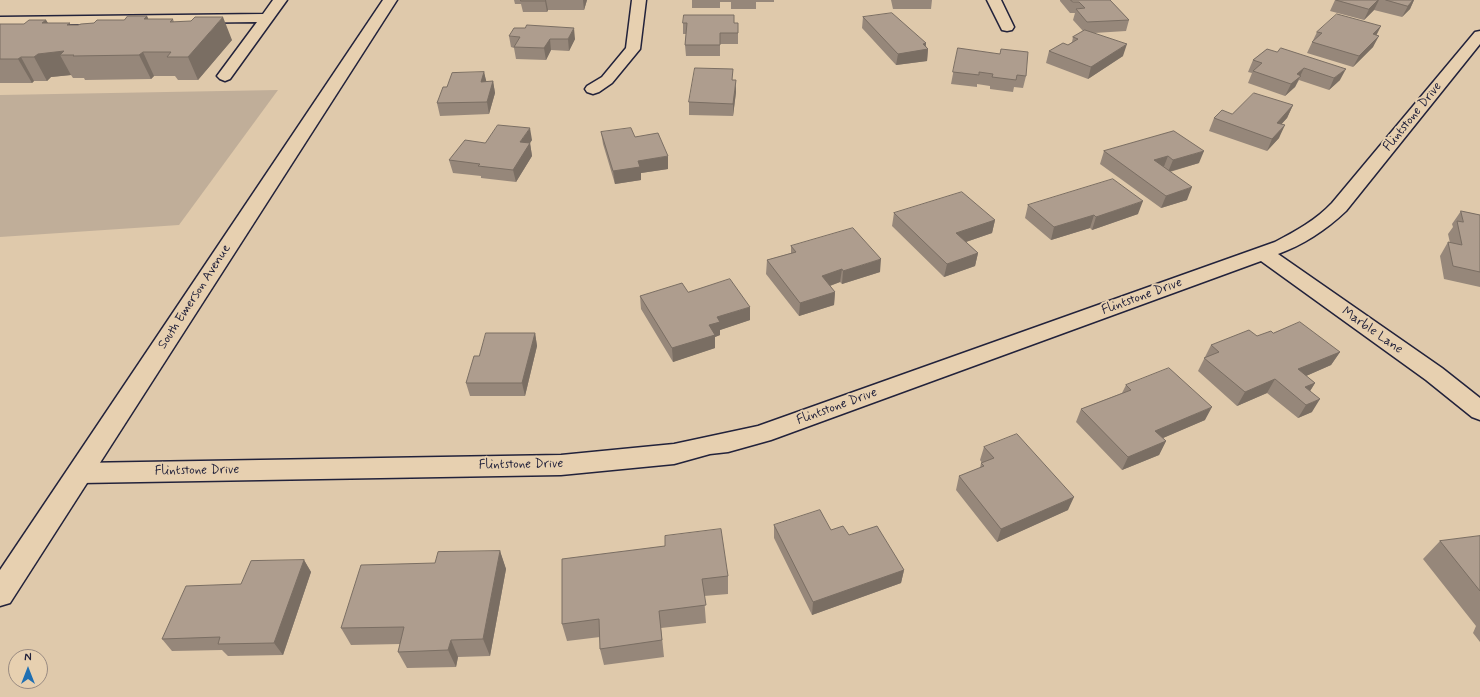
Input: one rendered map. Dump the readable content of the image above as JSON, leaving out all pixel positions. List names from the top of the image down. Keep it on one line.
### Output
{"streets":{"street":["Flintstone Drive","South Emerson Avenue","Marble Lane"]},"crossings":[["Flintstone Drive","South Emerson Avenue"],["Flintstone Drive","Marble Lane"]],"north":"top"}
